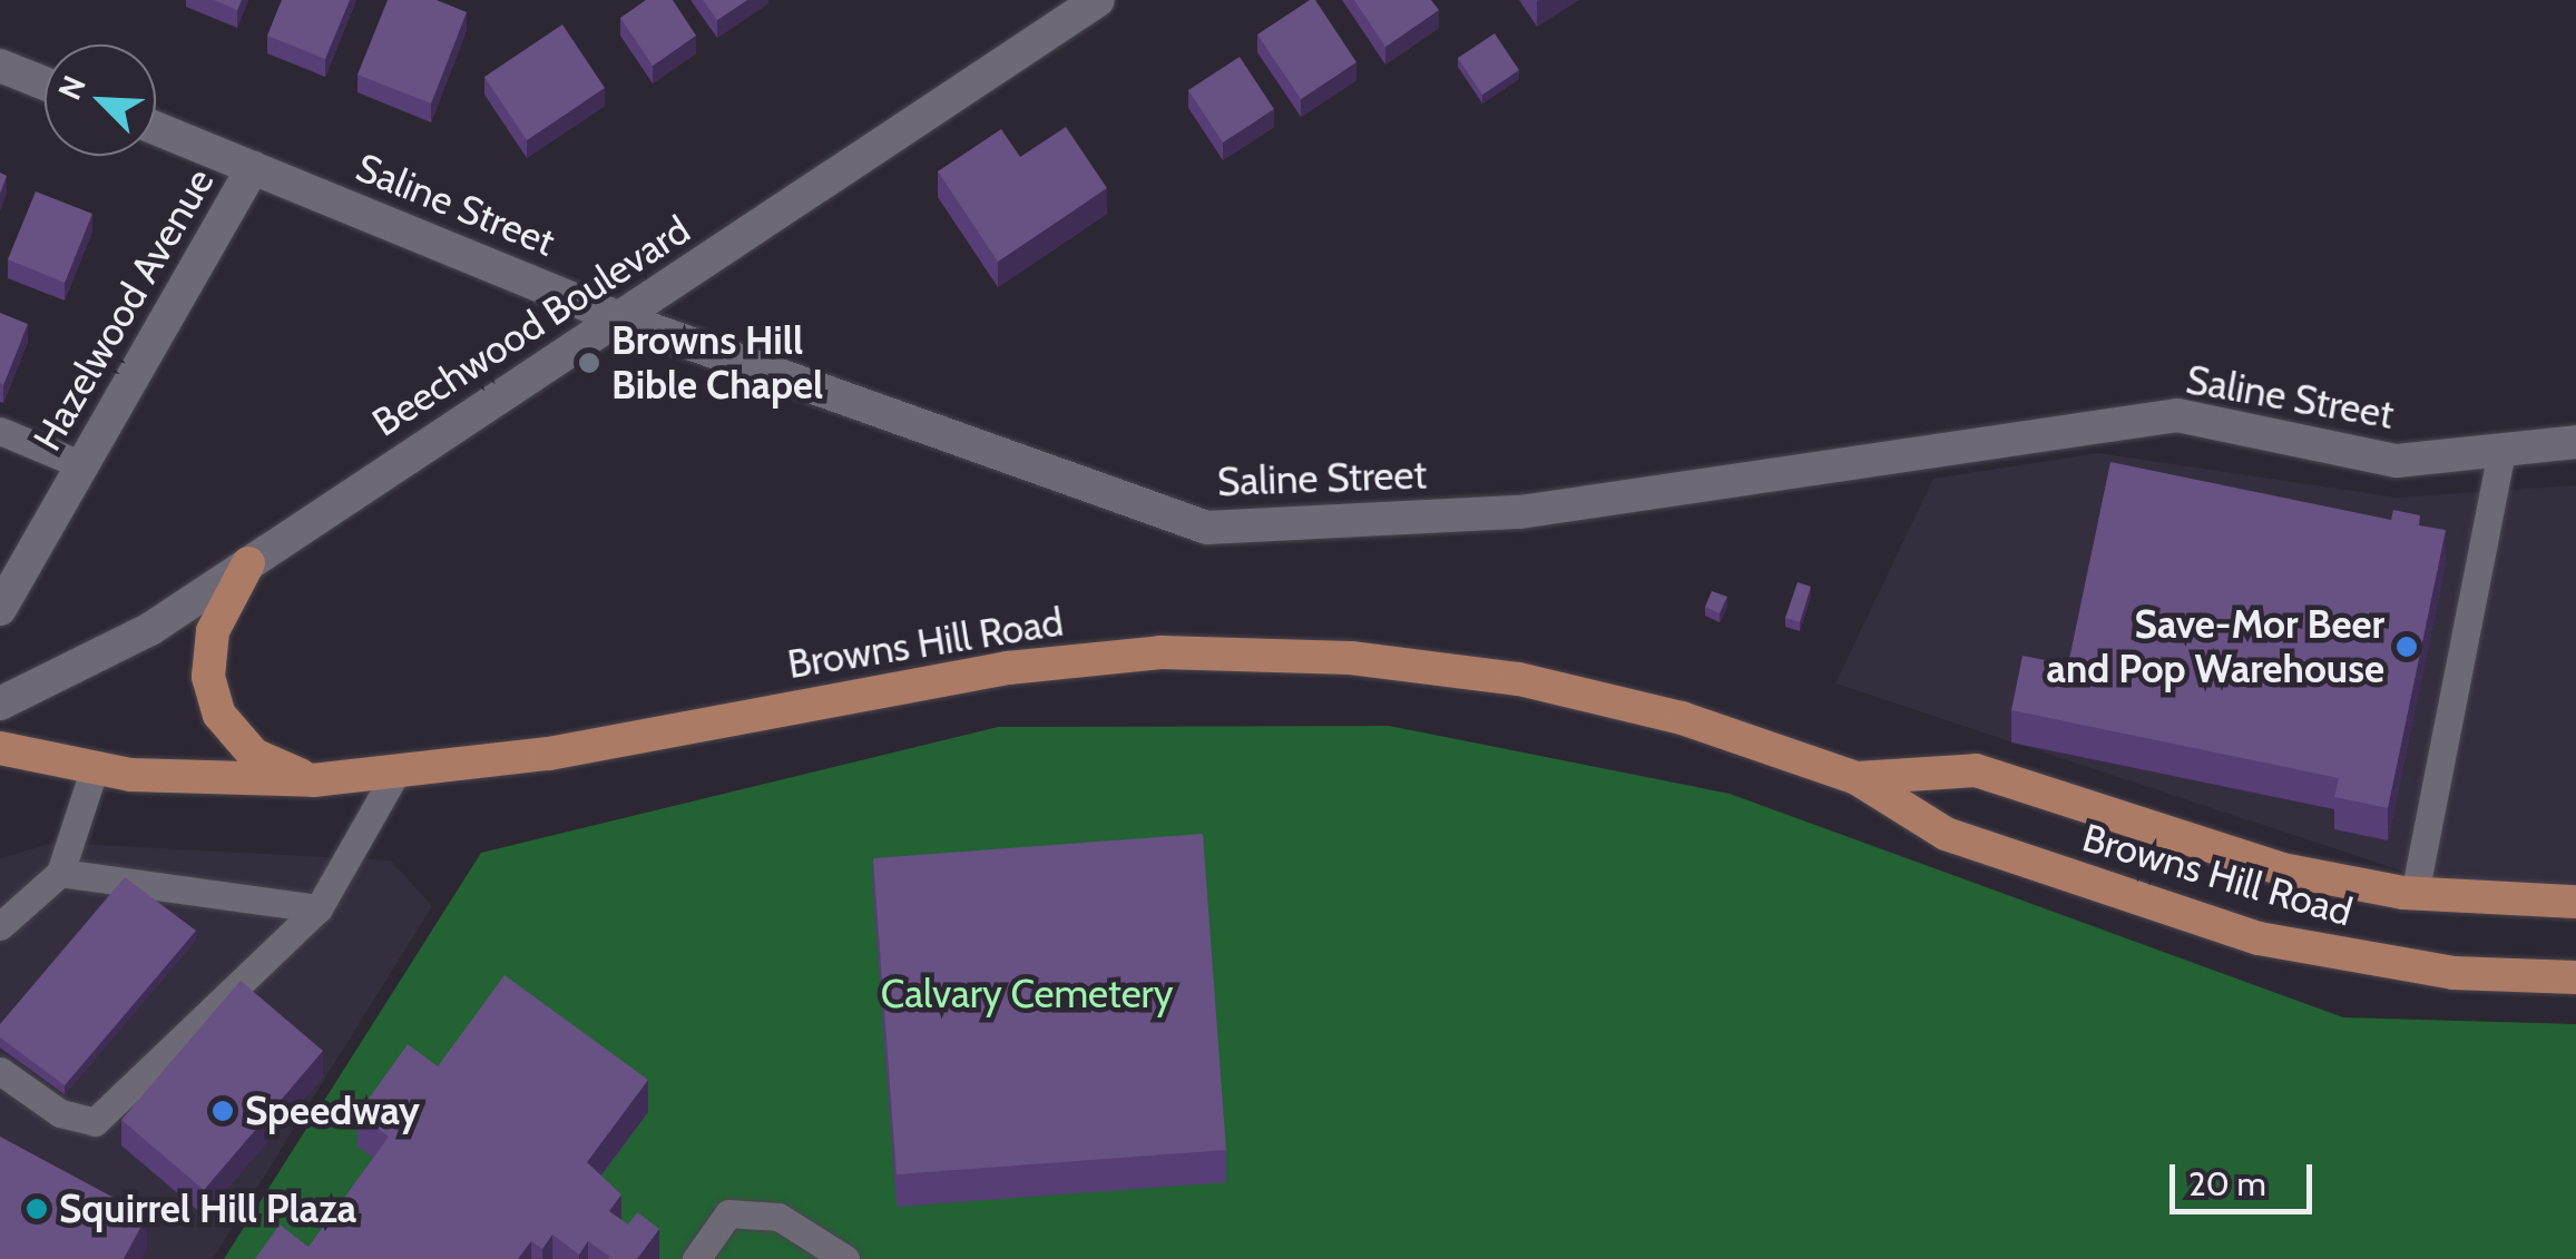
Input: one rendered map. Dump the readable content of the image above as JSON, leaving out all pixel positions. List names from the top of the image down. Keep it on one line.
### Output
{"streets":{"main road":["Browns Hill Road"],"street":["Saline Street","Hazelwood Avenue","Beechwood Boulevard"]},"crossings":[["Saline Street","Hazelwood Avenue"],["Saline Street","Beechwood Boulevard"]],"parks":["Calvary Cemetery"],"places":["Browns Hill Bible Chapel","Save-Mor Beer and Pop Warehouse","Speedway","Squirrel Hill Plaza"],"scale_bar":"20 m","north":"top left"}
